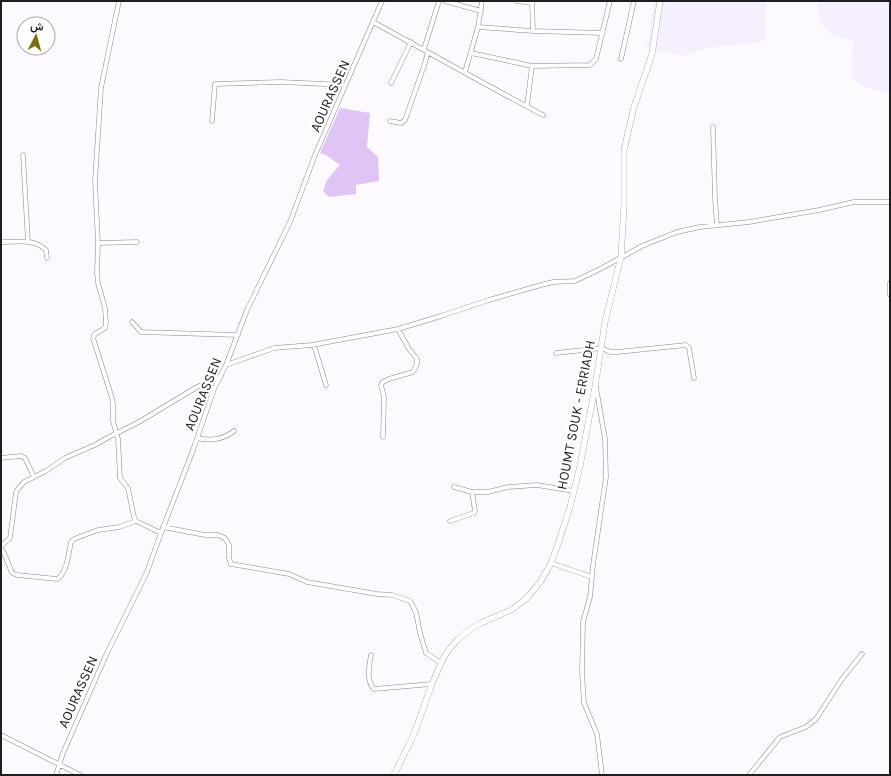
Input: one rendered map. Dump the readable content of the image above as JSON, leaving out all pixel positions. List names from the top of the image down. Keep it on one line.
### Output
{"streets":{"street":["AOURASSEN","HOUMT SOUK - ERRIADH"]},"north":"top"}
